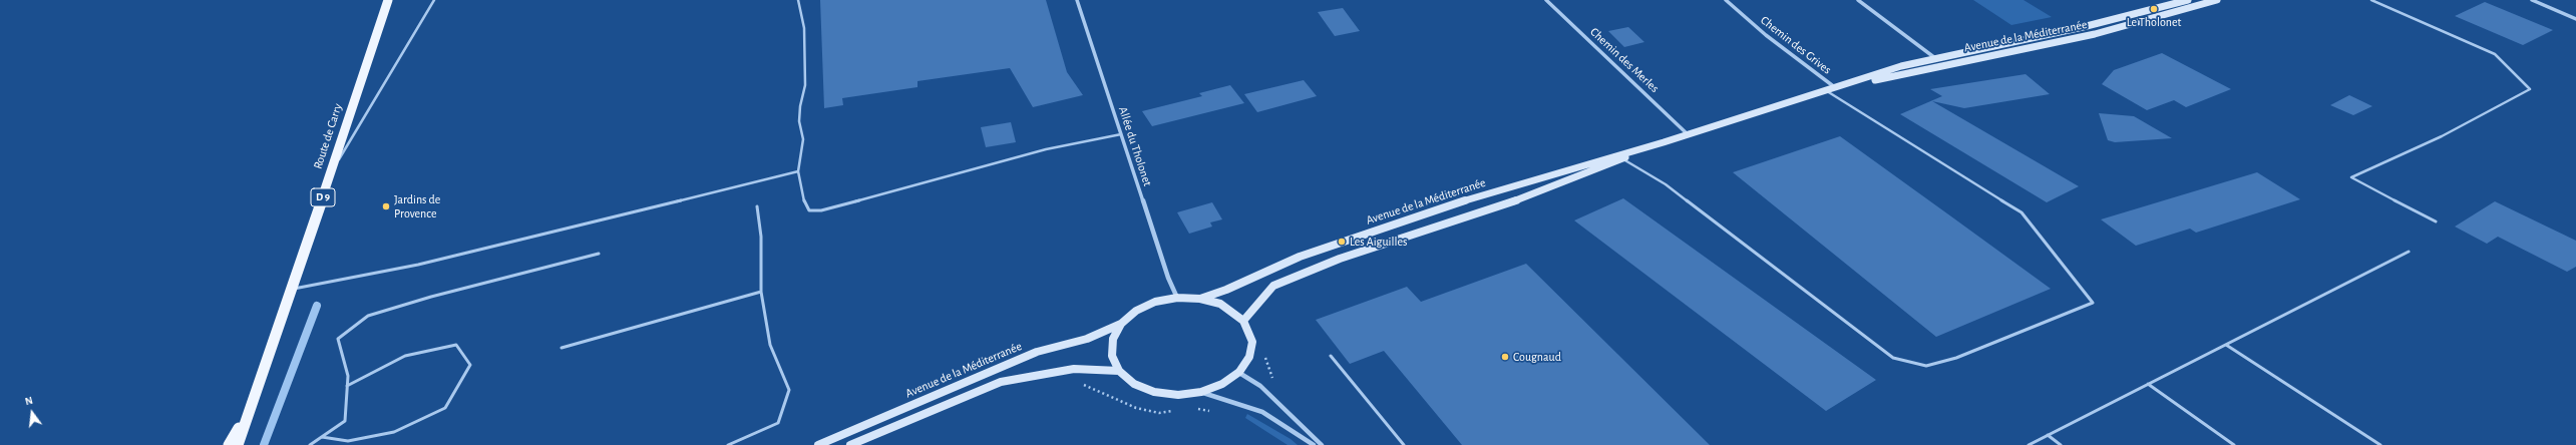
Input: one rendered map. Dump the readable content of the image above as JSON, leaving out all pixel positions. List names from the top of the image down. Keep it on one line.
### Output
{"streets":{"main road":["Avenue de la Méditerranée","Route de Carry","D 9"],"street":["Chemin des Grives","Chemin des Merles","Allée du Tholonet"]},"crossings":[["Avenue de la Méditerranée","Chemin des Grives"],["Avenue de la Méditerranée","Chemin des Merles"],["Avenue de la Méditerranée","Allée du Tholonet"]],"places":["Le Tholonet","Jardins de Provence","Les Aiguilles","Cougnaud"],"north":"top"}
